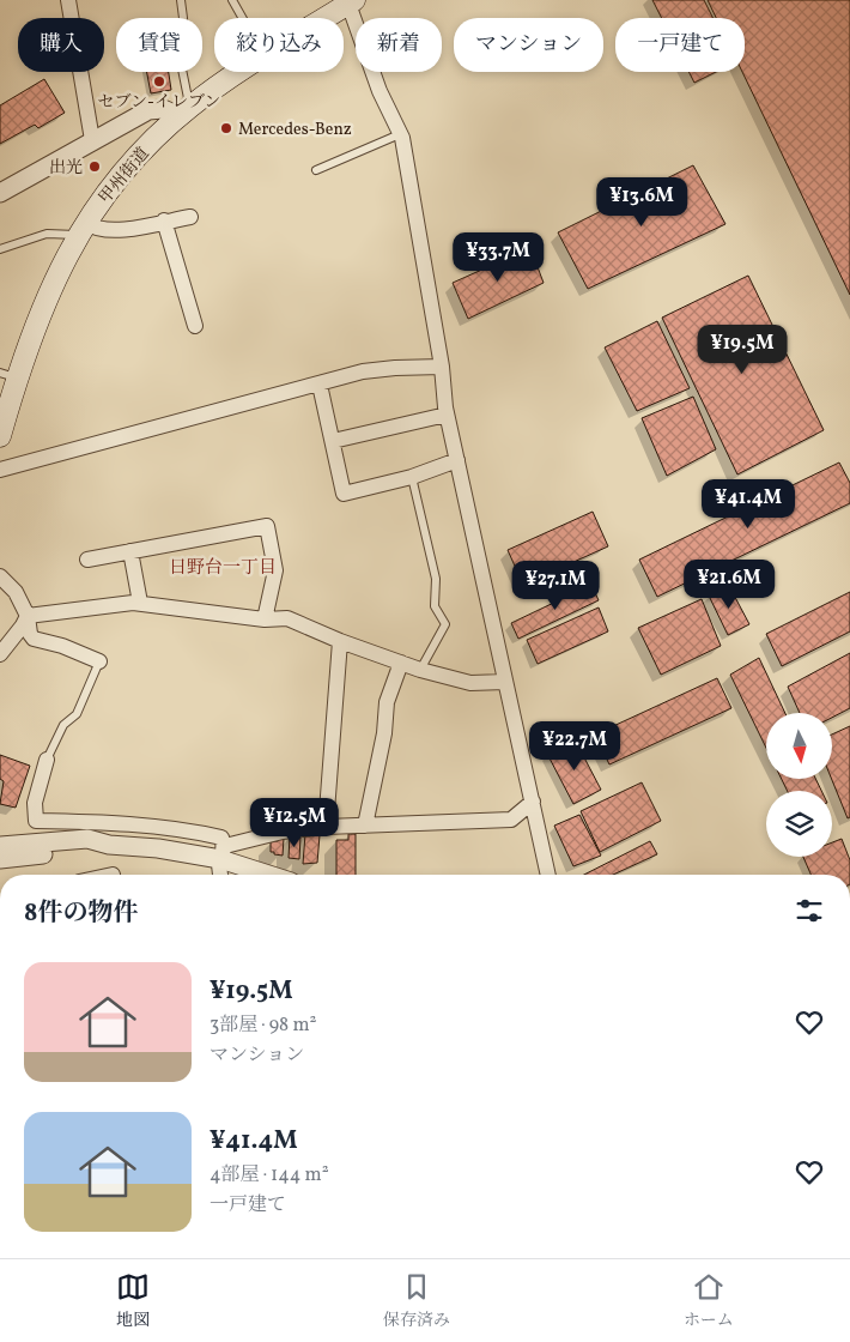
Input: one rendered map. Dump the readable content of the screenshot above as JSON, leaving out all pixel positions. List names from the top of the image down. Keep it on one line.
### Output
{"streets":{"main road":["甲州街道"]},"districts":["日野台一丁目"],"places":["セブン-イレブン","Mercedes-Benz","出光"],"north":"bottom","page":{"chip":["購入","賃貸","絞り込み","新着","マンション","一戸建て"],"price":["¥13.6M","¥33.7M","¥19.5M","¥41.4M","¥21.6M","¥27.1M","¥22.7M","¥12.5M"],"heading":"8件の物件","list":[{"name":"¥19.5M","note":"3部屋 · 98 m² · マンション"},{"name":"¥41.4M","note":"4部屋 · 144 m² · 一戸建て"}],"tabs":["地図","保存済み","ホーム"]}}
